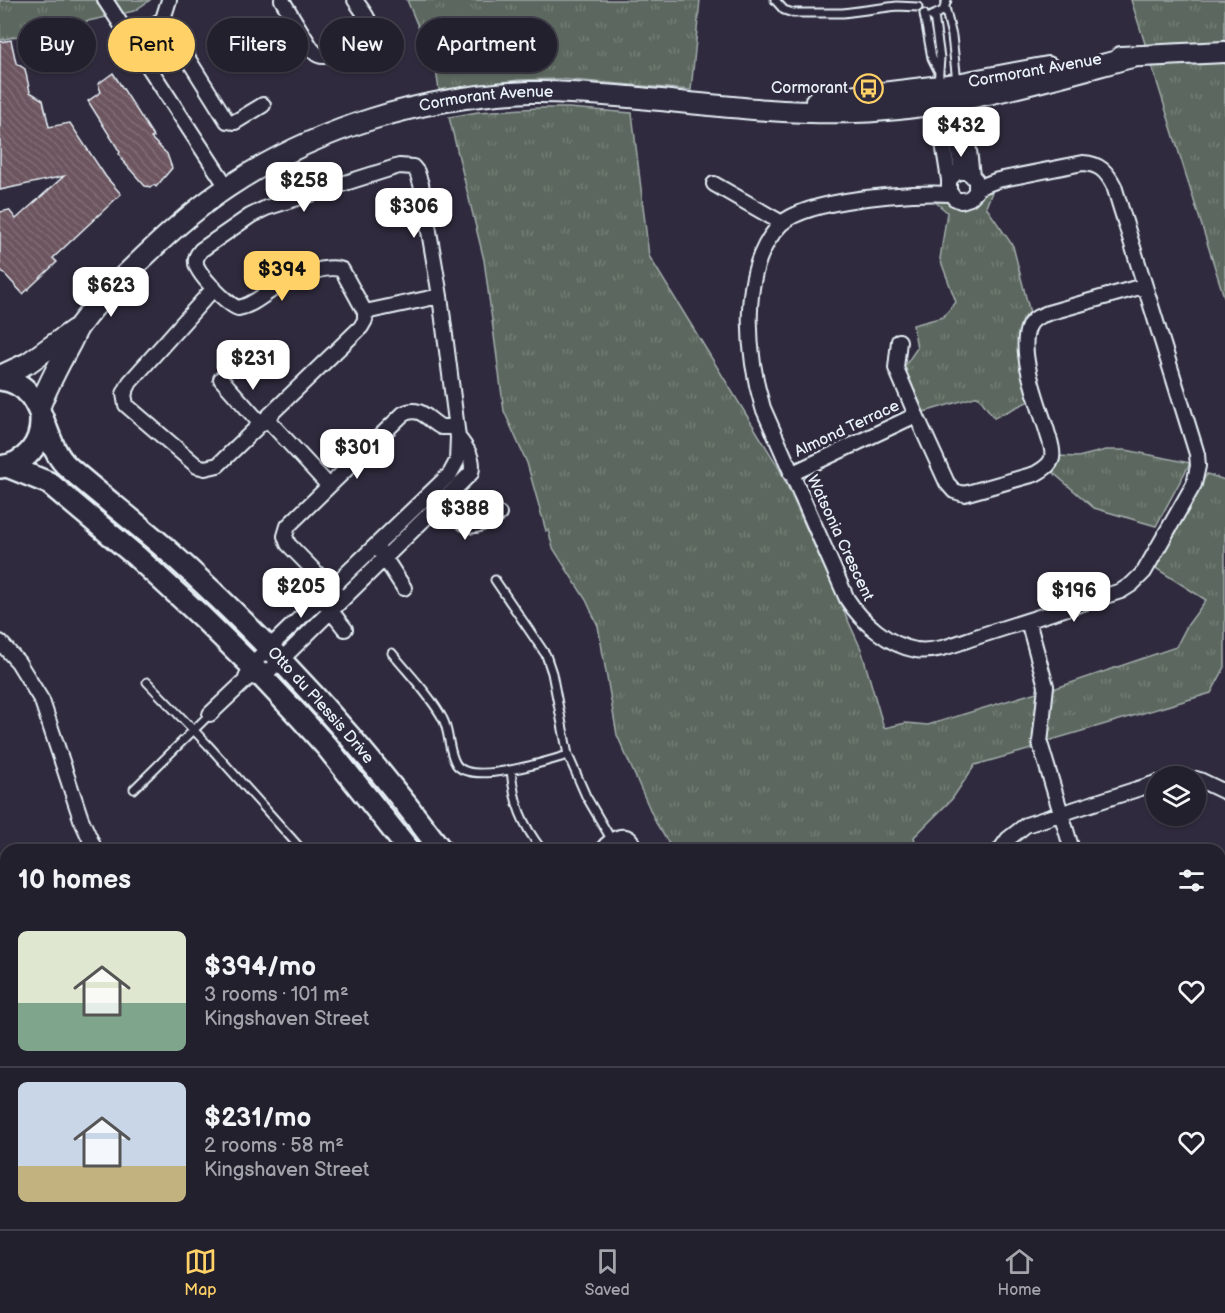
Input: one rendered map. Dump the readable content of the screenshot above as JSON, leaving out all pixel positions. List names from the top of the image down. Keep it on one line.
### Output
{"streets":{"main road":["Otto du Plessis Drive"],"street":["Cormorant Avenue","Almond Terrace","Watsonia Crescent"]},"crossings":[["Cormorant Avenue","Otto du Plessis Drive"],["Almond Terrace","Watsonia Crescent"]],"places":{"bus stop":["Cormorant"]},"page":{"chip":["Buy","Rent","Filters","New","Apartment"],"price":["$432","$258","$306","$394","$623","$231","$301","$388","$205","$196"],"heading":"10 homes","list":[{"name":"$394/mo","note":"3 rooms · 101 m² · Kingshaven Street"},{"name":"$231/mo","note":"2 rooms · 58 m² · Kingshaven Street"}],"tabs":["Map","Saved","Home"]}}
